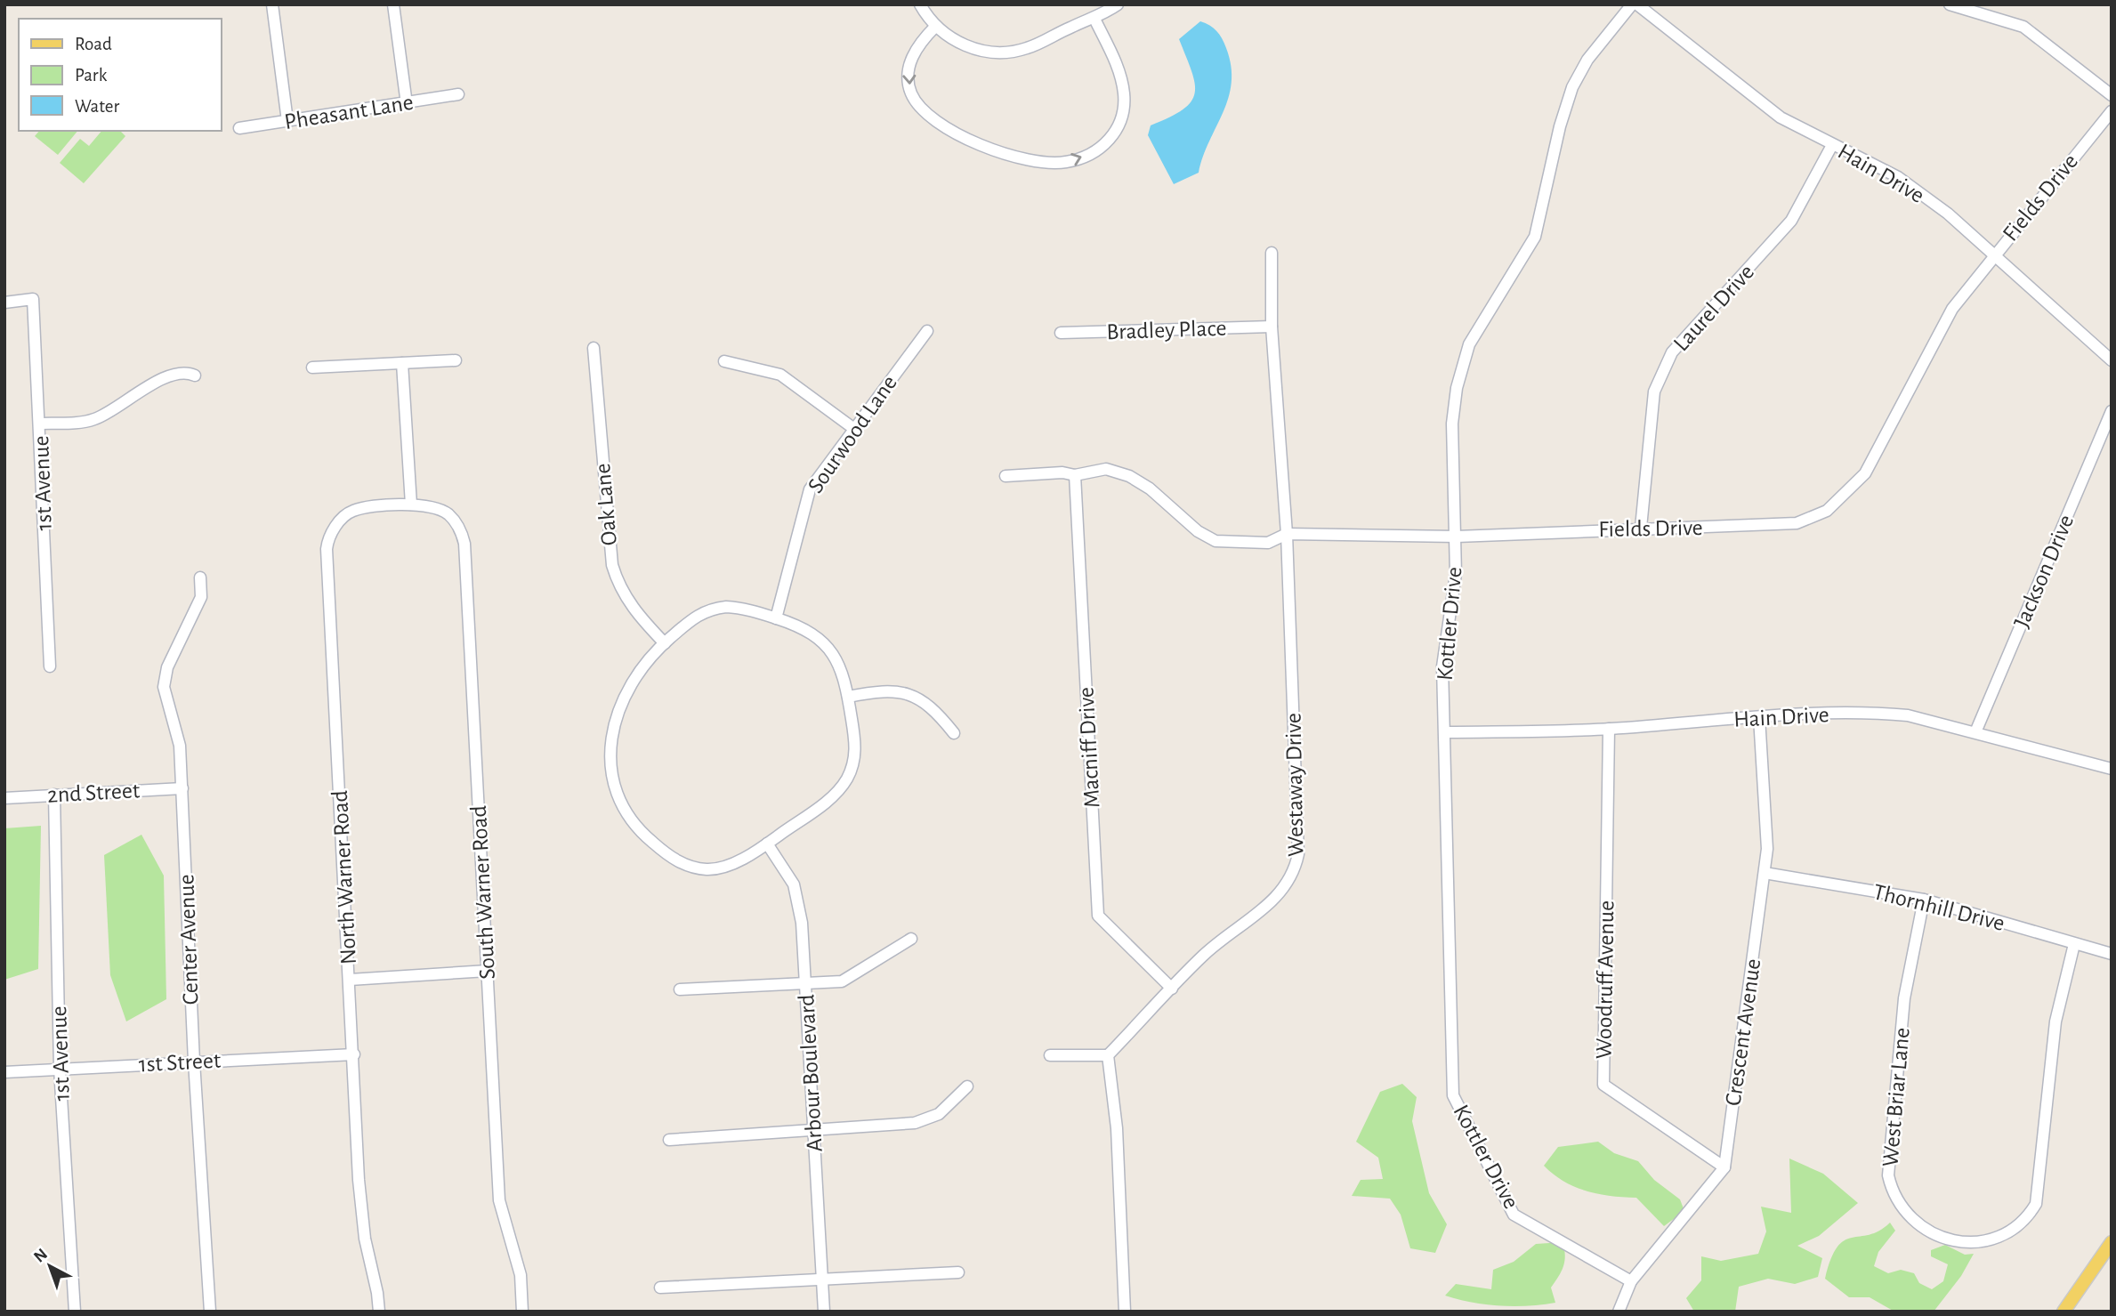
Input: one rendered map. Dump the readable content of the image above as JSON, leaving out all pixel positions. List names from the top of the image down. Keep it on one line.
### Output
{"streets":{"street":["Pheasant Lane","Hain Drive","Fields Drive","Laurel Drive","Bradley Place","Sourwood Lane","1st Avenue","Oak Lane","Jackson Drive","Kottler Drive","Macniff Drive","Westaway Drive","2nd Street","North Warner Road","South Warner Road","Thornhill Drive","Center Avenue","Woodruff Avenue","Crescent Avenue","1st Street","Arbour Boulevard","West Briar Lane"]},"crossings":[["Hain Drive","Fields Drive"],["Hain Drive","Laurel Drive"],["Hain Drive","Jackson Drive"],["Hain Drive","Kottler Drive"],["Hain Drive","Woodruff Avenue"],["Hain Drive","Crescent Avenue"],["Fields Drive","Laurel Drive"],["Fields Drive","Kottler Drive"],["Fields Drive","Macniff Drive"],["Fields Drive","Westaway Drive"],["Bradley Place","Westaway Drive"],["1st Avenue","2nd Street"],["1st Avenue","1st Street"],["Macniff Drive","Westaway Drive"],["2nd Street","Center Avenue"],["North Warner Road","South Warner Road"],["North Warner Road","1st Street"],["Thornhill Drive","Crescent Avenue"],["Thornhill Drive","West Briar Lane"],["Center Avenue","1st Street"],["Woodruff Avenue","Crescent Avenue"]],"legend":["Road","Park","Water"],"north":"top left"}
